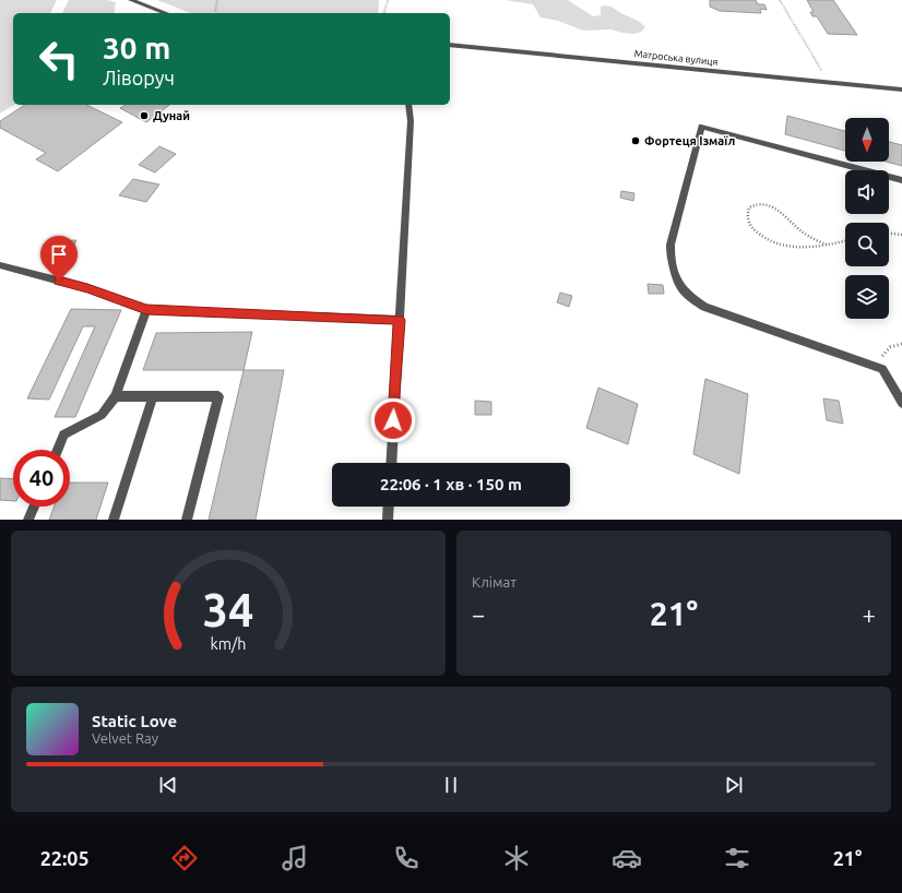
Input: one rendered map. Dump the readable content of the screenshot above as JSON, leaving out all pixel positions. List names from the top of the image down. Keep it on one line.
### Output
{"streets":{"street":["Матроська вулиця"]},"places":["Дунай","Фортеця Ізмаїл"],"north":"bottom","page":{"turn":["30 m","Ліворуч"],"limit":"40","trip":"22:06 · 1 хв · 150 m","tile":"Клімат","heat":["−","21°","+"],"song":["Static Love","Velvet Ray"],"tabs":["22:05","21°"],"gauge":["34","km/h"]}}
